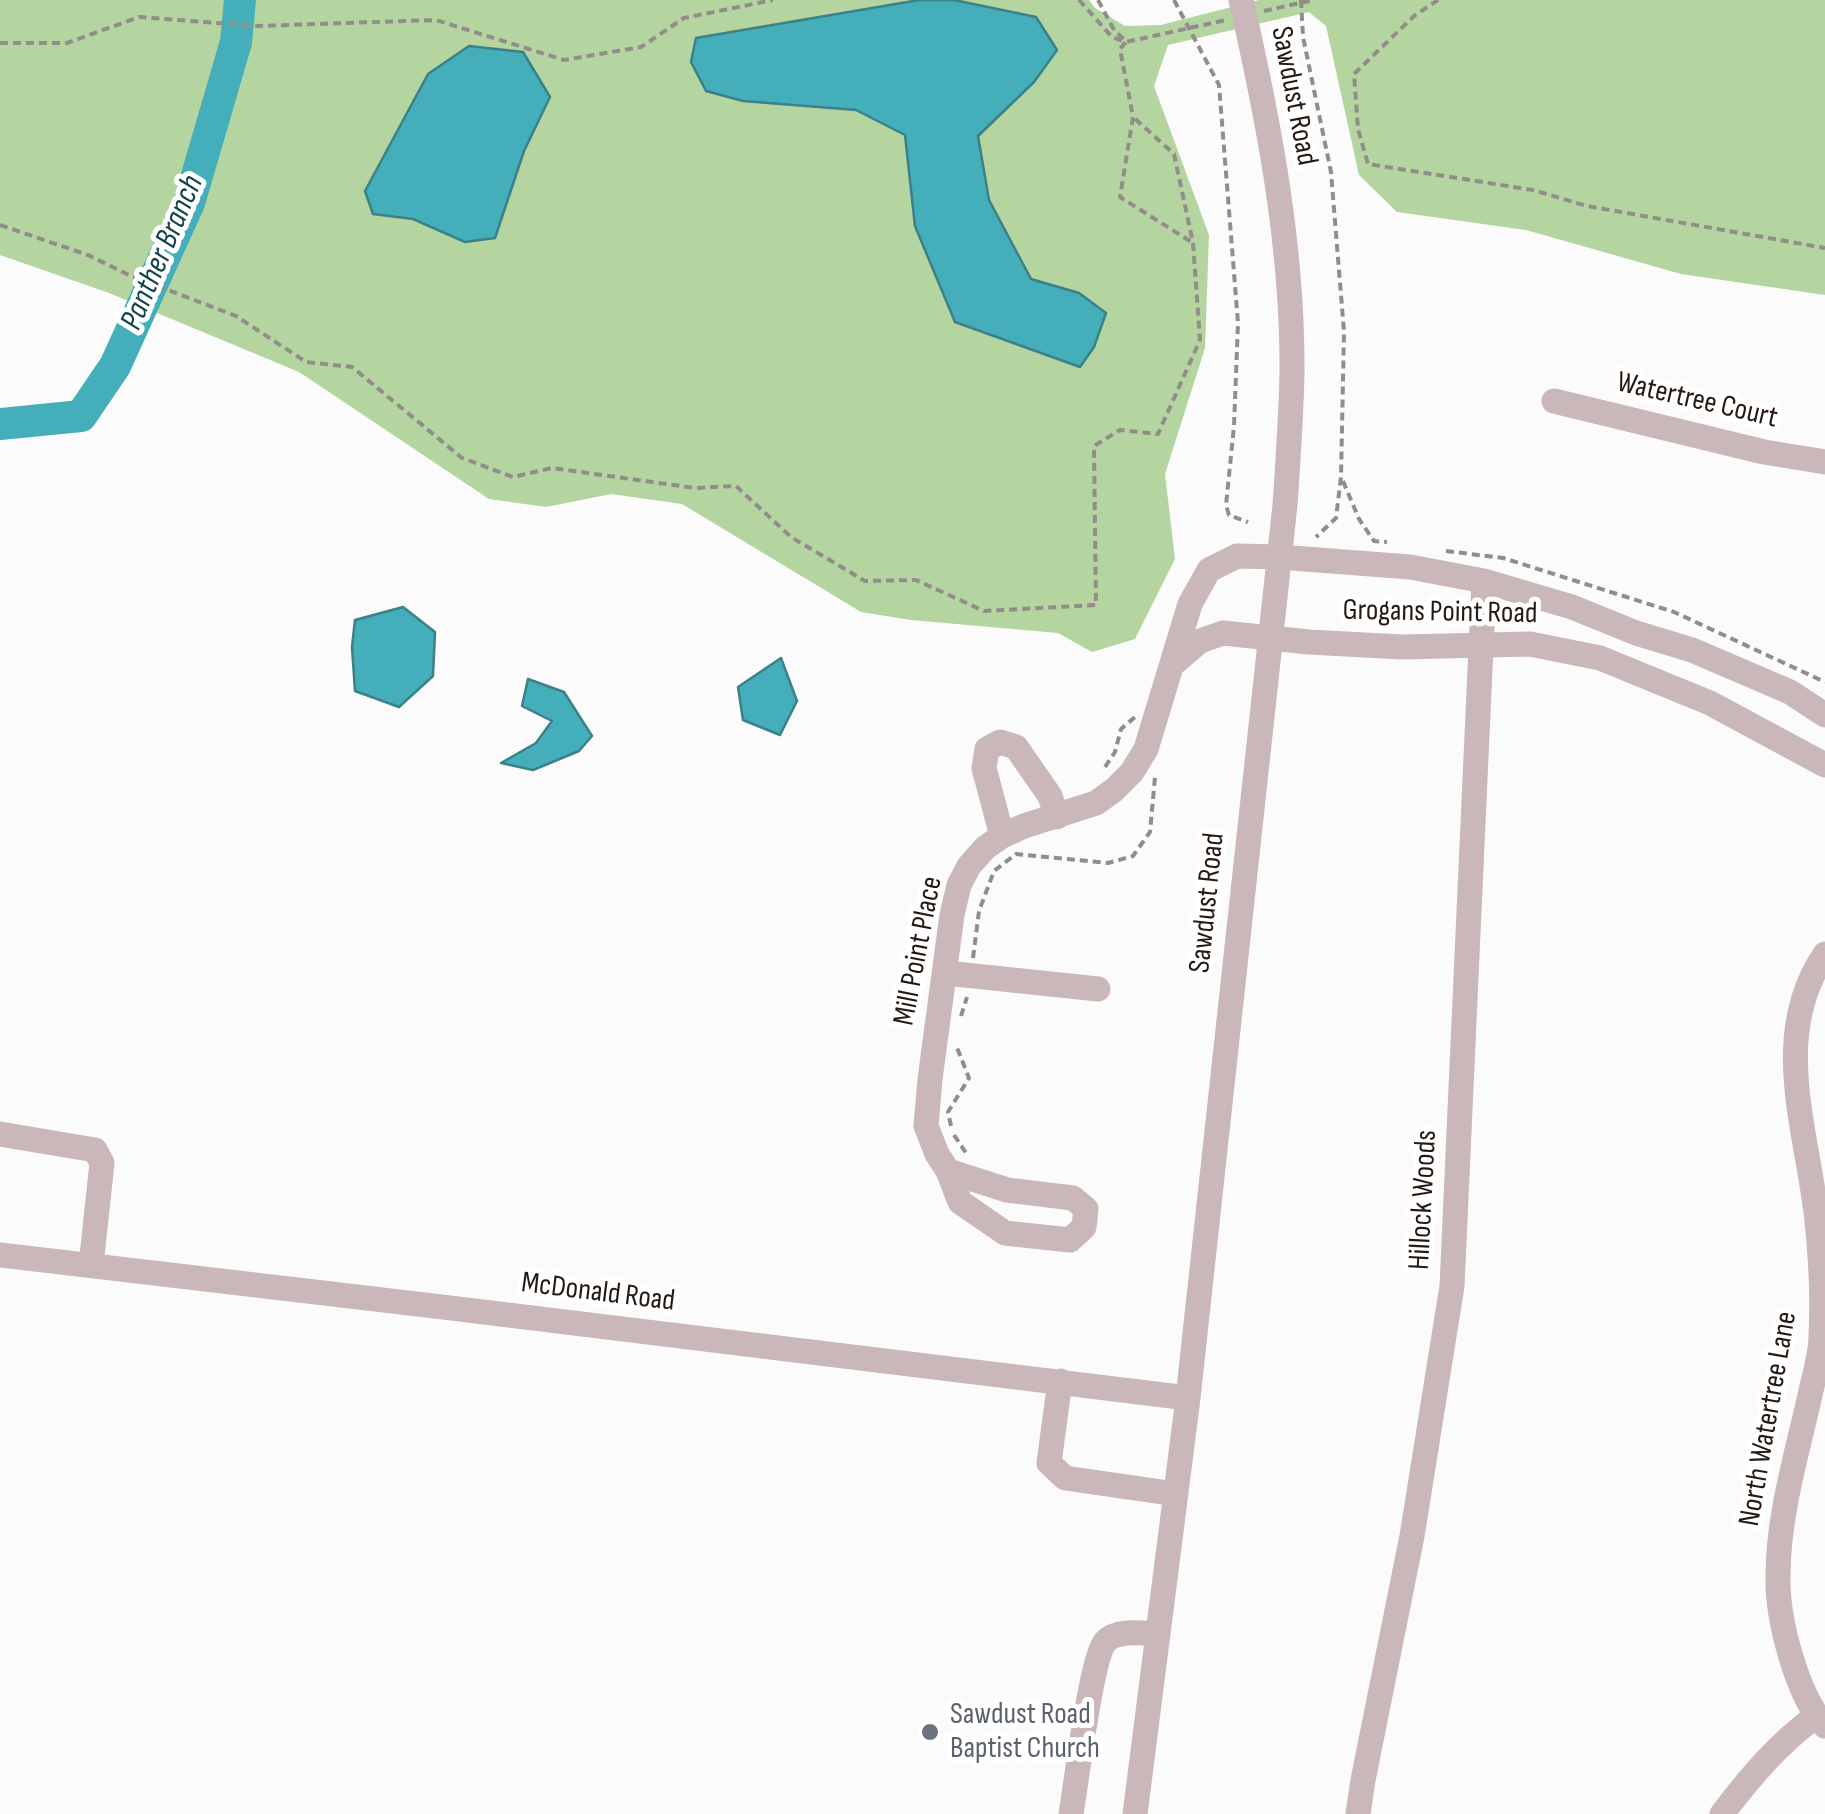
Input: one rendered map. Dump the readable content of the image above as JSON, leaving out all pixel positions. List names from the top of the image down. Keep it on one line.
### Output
{"streets":{"street":["Sawdust Road","Watertree Court","Grogans Point Road","Mill Point Place","Hillock Woods","McDonald Road","North Watertree Lane"]},"crossings":[["Sawdust Road","Grogans Point Road"],["Sawdust Road","Mill Point Place"],["Sawdust Road","McDonald Road"],["Grogans Point Road","Mill Point Place"],["Grogans Point Road","Hillock Woods"]],"water":["Panther Branch"],"places":["Sawdust Road Baptist Church"]}
